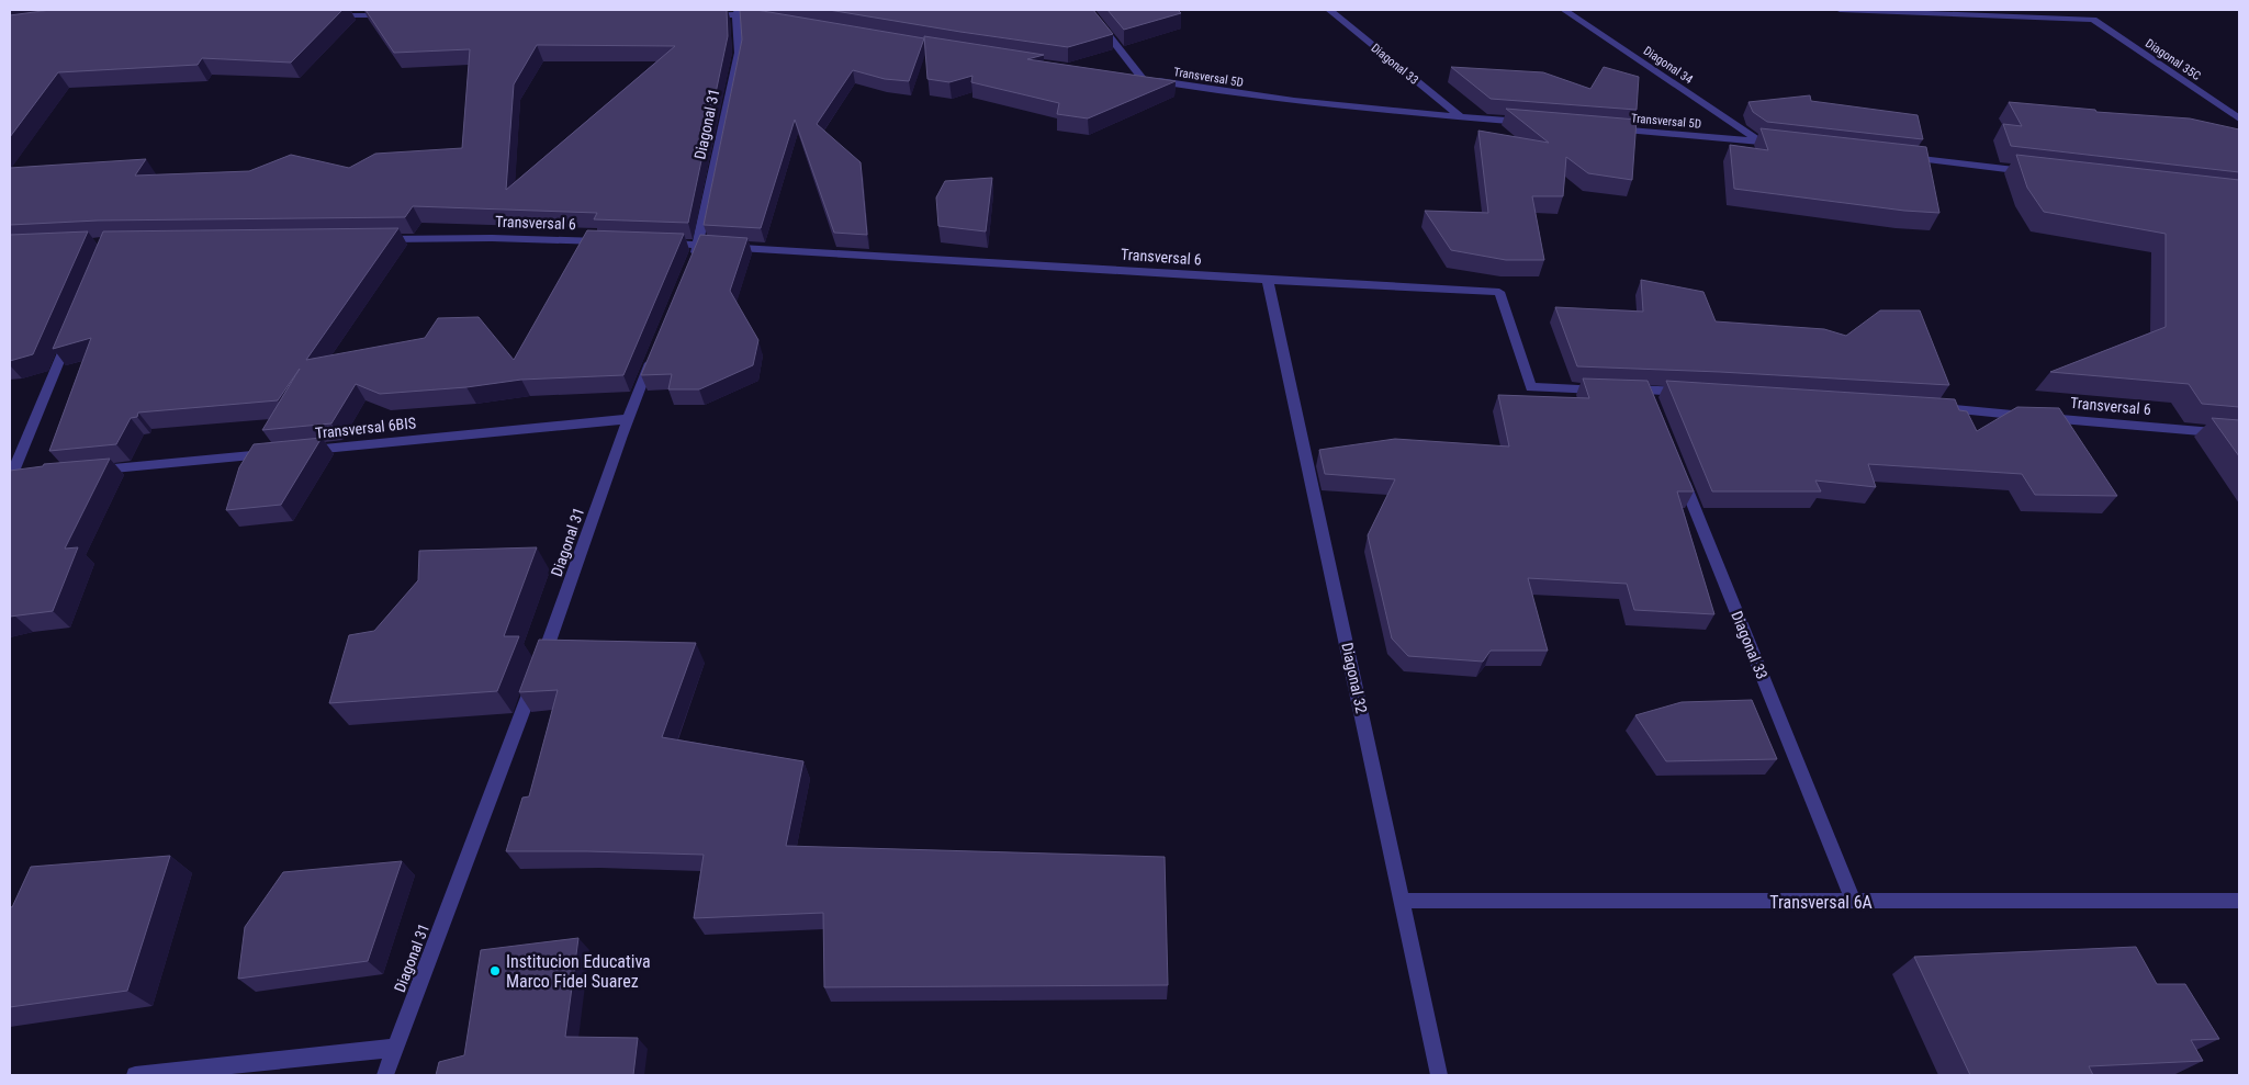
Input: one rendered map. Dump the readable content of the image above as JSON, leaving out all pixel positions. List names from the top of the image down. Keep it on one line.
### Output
{"streets":{"street":["Diagonal 35C","Diagonal 33","Diagonal 34","Transversal 5D","Diagonal 31","Transversal 6","Transversal 6BIS","Diagonal 32","Transversal 6A"]},"crossings":[["Diagonal 33","Transversal 5D"],["Diagonal 33","Transversal 6A"],["Diagonal 34","Transversal 5D"],["Diagonal 31","Transversal 6"],["Diagonal 31","Transversal 6BIS"],["Transversal 6","Diagonal 32"],["Diagonal 32","Transversal 6A"]],"places":["Institucion Educativa Marco Fidel Suarez"]}
